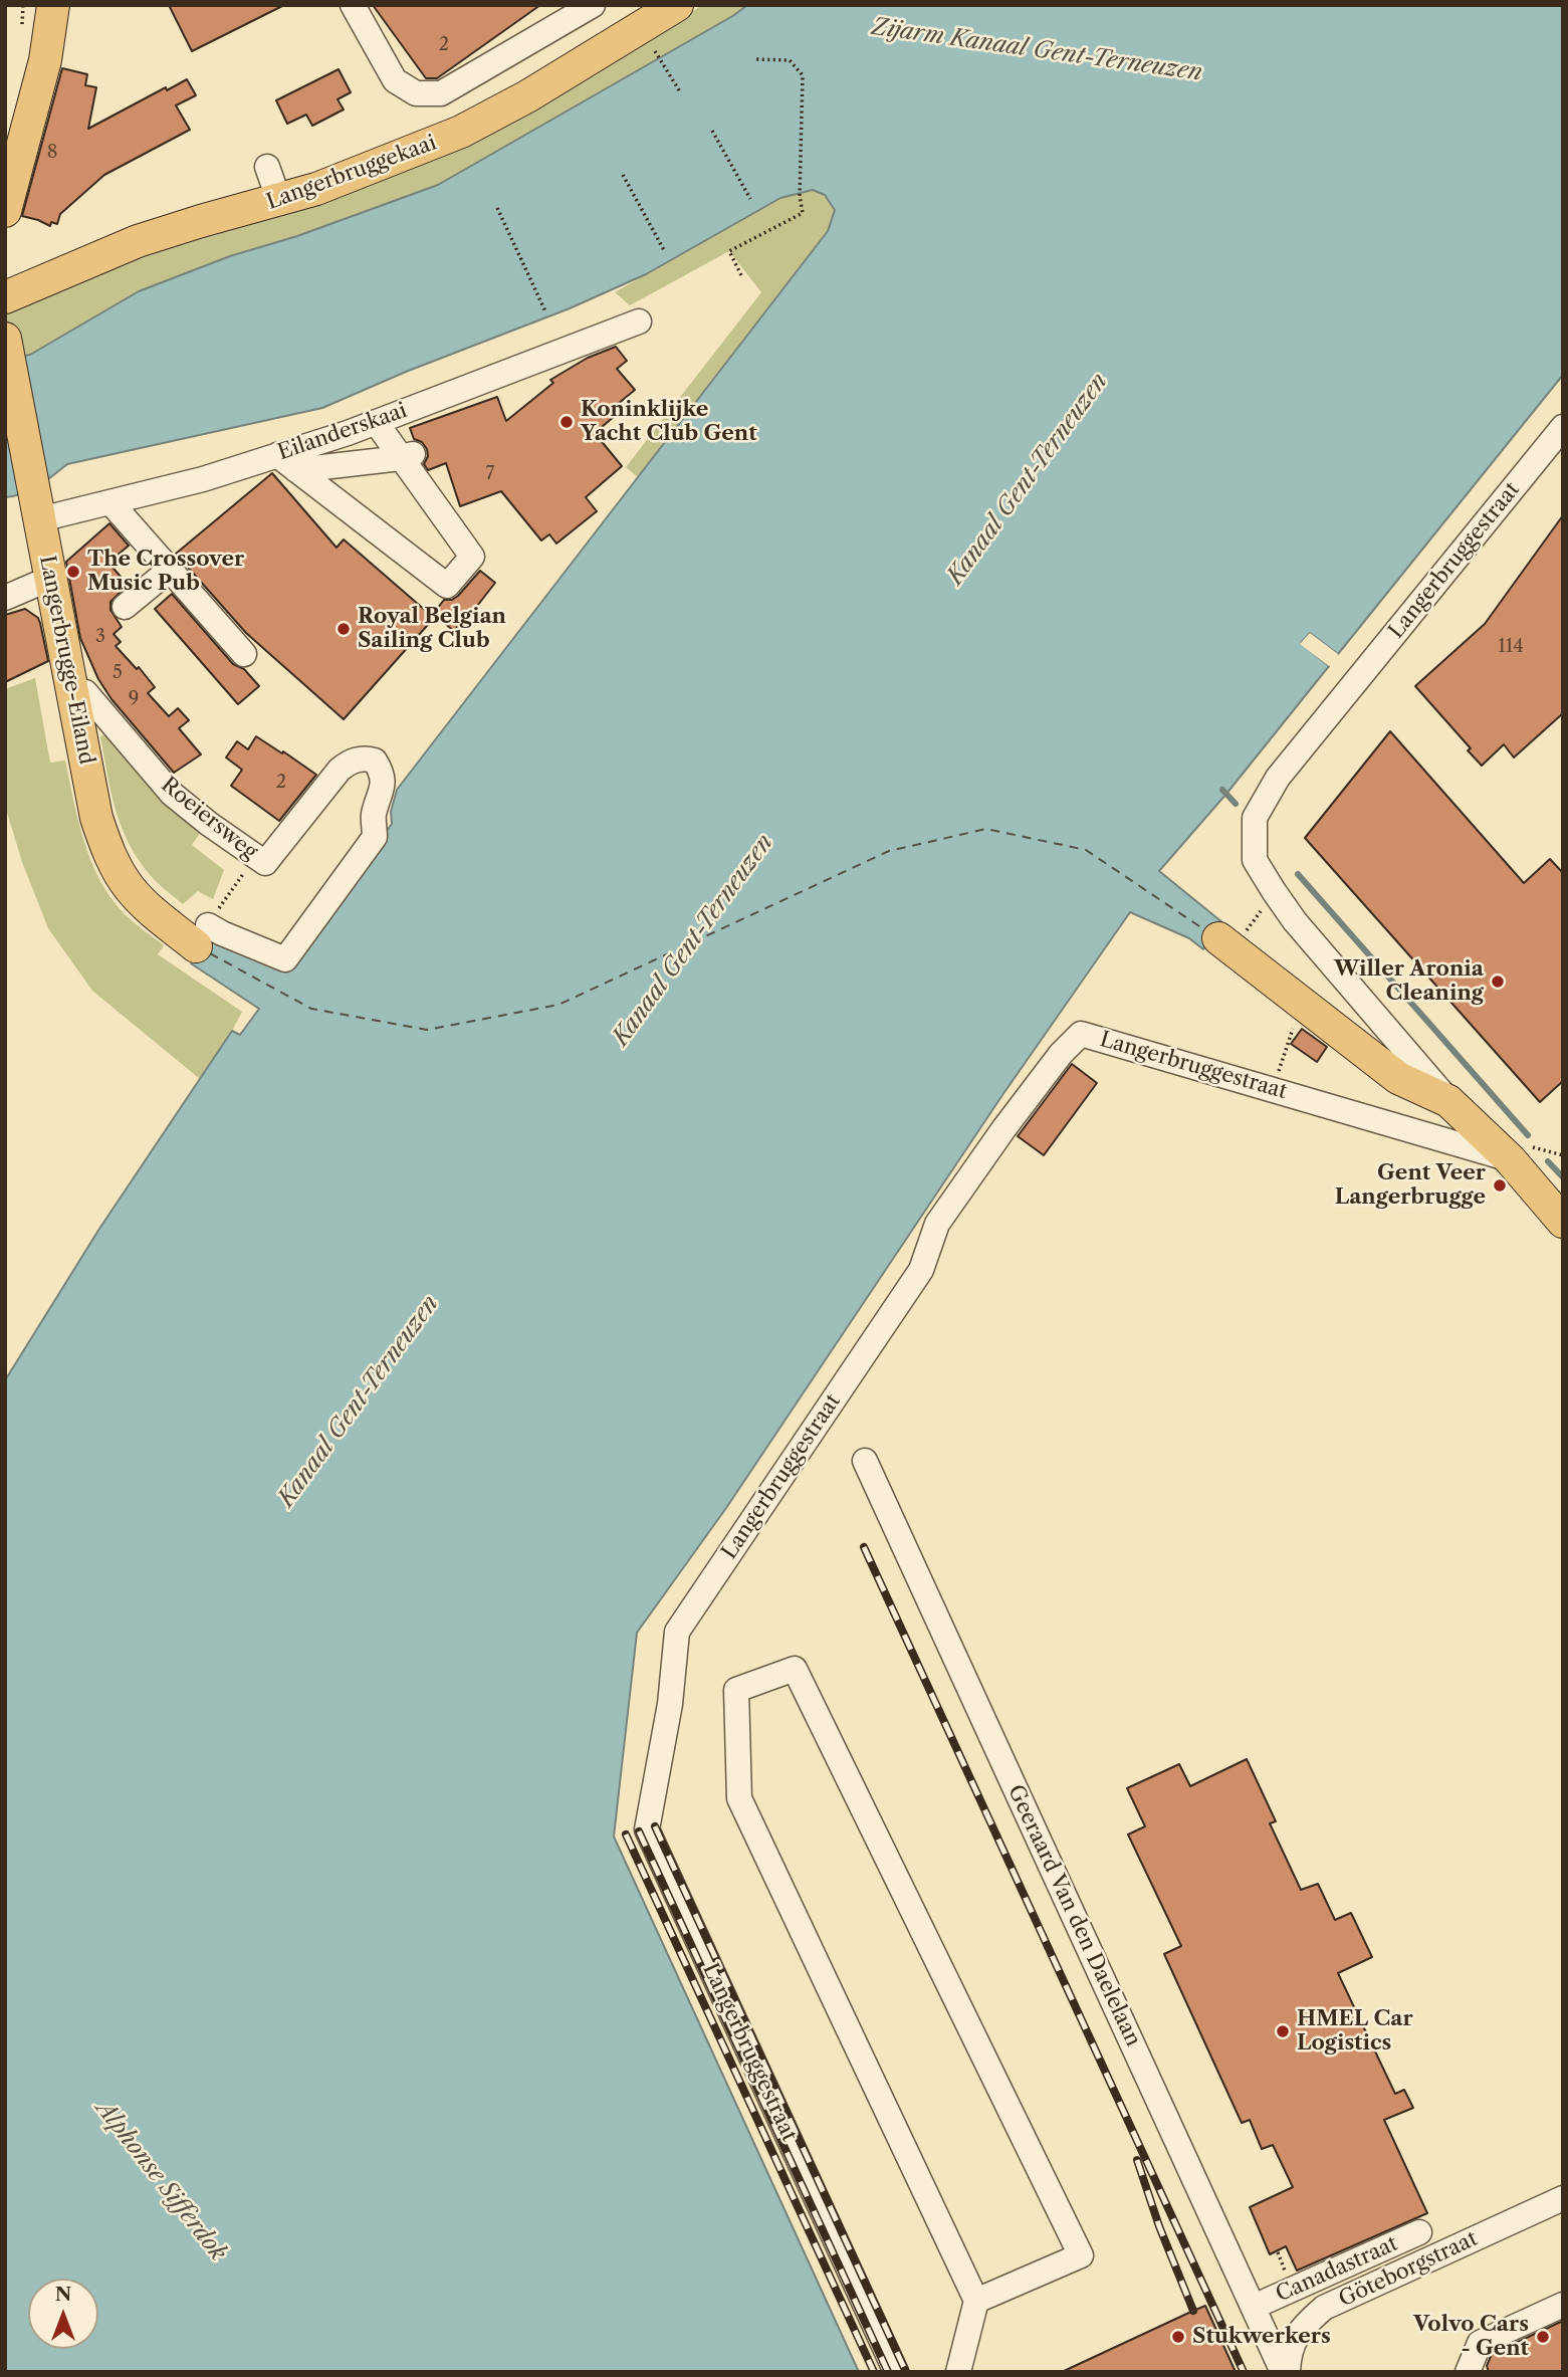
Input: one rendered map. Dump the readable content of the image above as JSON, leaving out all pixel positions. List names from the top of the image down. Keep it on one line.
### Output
{"streets":{"main road":["Langerbruggekaai","Langerbruggestraat","Langerbrugge-Eiland"],"street":["Eilanderskaai","Roeiersweg","Geeraard Van den Daelelaan","Canadastraat","Göteborgstraat"]},"crossings":[["Eilanderskaai","Langerbrugge-Eiland"],["Langerbrugge-Eiland","Roeiersweg"],["Geeraard Van den Daelelaan","Canadastraat"],["Geeraard Van den Daelelaan","Göteborgstraat"]],"water":["Zijarm Kanaal Gent-Terneuzen","Kanaal Gent-Terneuzen","Alphonse Sifferdok"],"places":["Koninklijke Yacht Club Gent","The Crossover Music Pub","Royal Belgian Sailing Club","Willer Aronia Cleaning","Gent Veer Langerbrugge","HMEL Car Logistics","Stukwerkers","Volvo Cars - Gent"],"house_numbers":["2","8","7","3","114","5","9","2"],"north":"top"}
